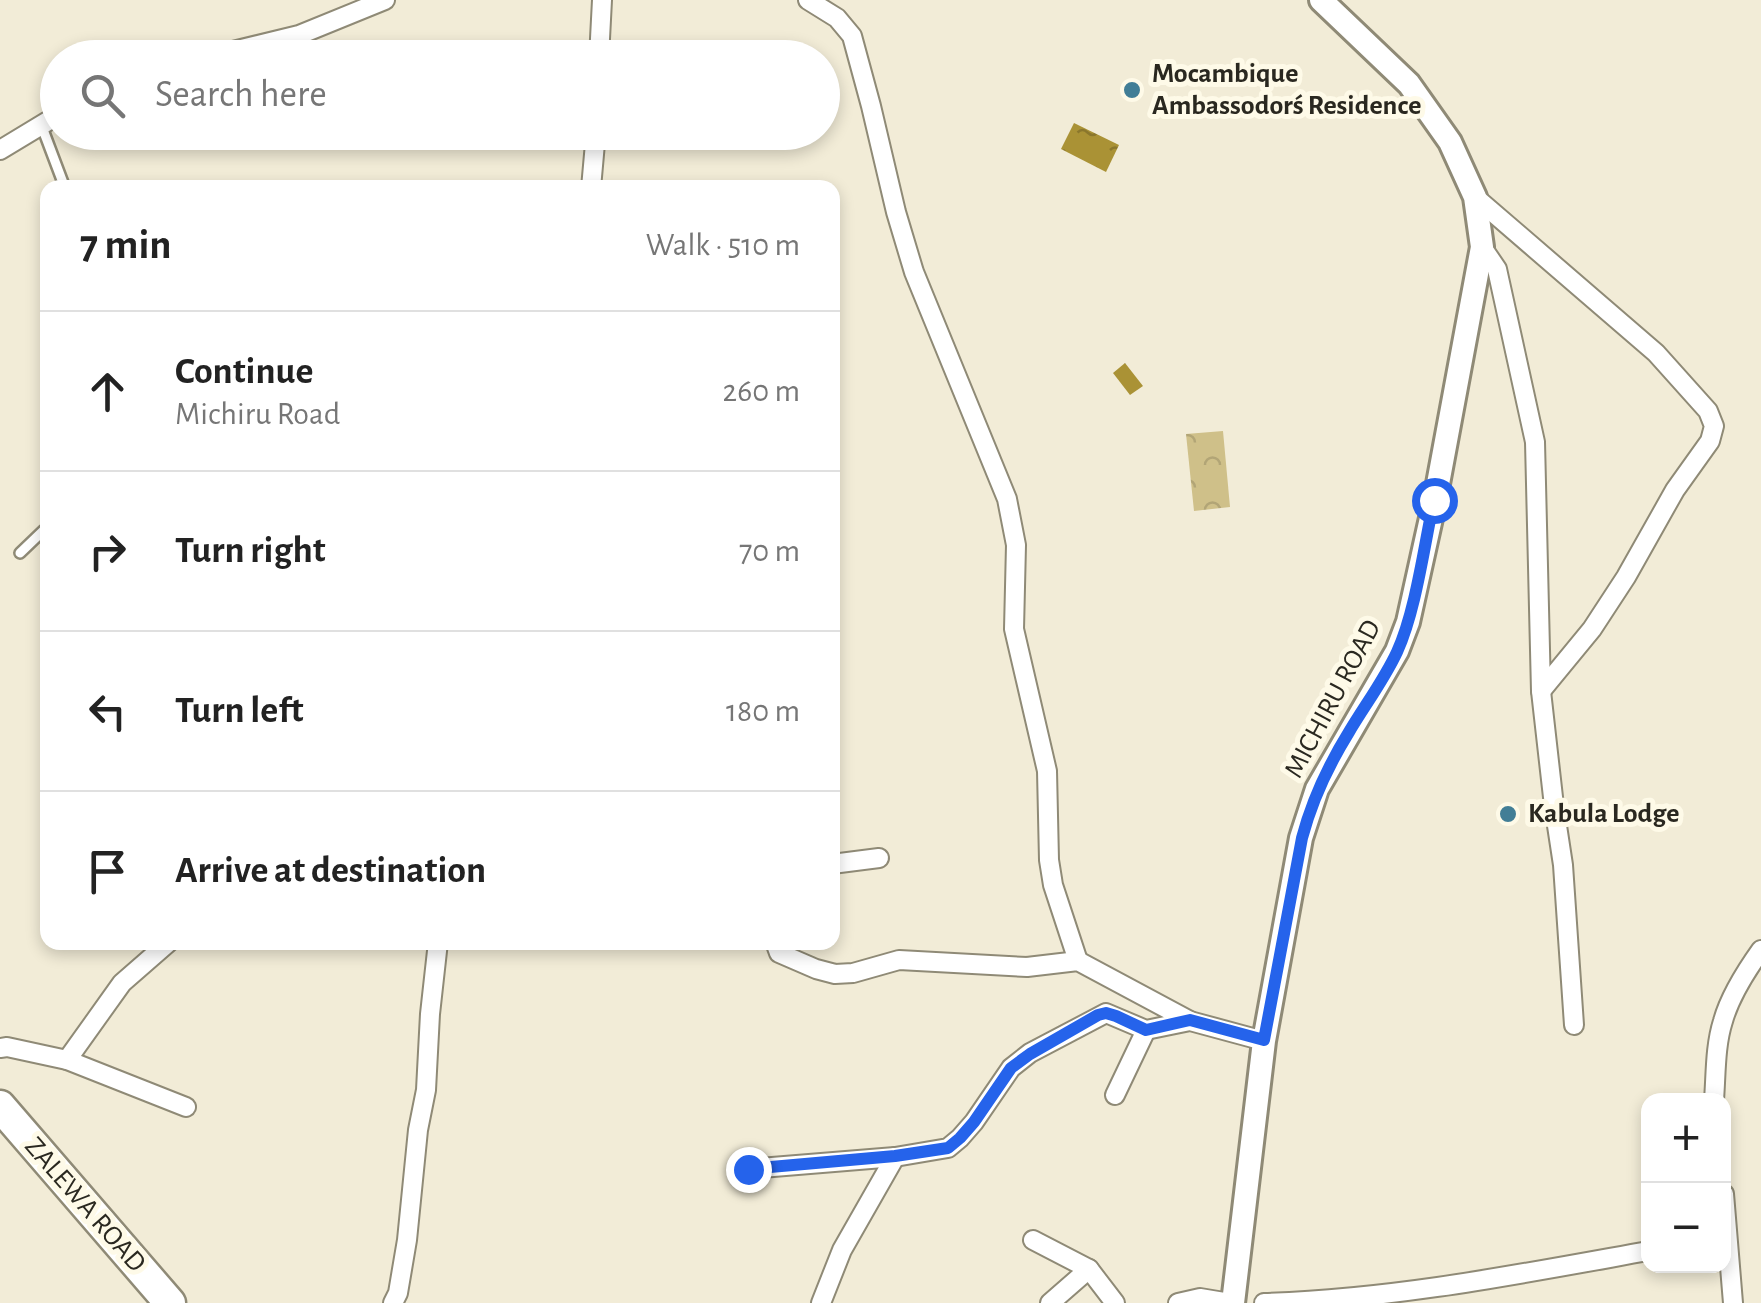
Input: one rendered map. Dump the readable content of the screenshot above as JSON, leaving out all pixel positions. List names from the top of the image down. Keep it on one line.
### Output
{"streets":{"highway":["ZALEWA ROAD"],"street":["MICHIRU ROAD"]},"places":["Mocambique Ambassodorś Residence","Kabula Lodge"],"page":{"search":"Search here","heading":["7 min","Walk · 510 m"],"list":[["Continue","Michiru Road","260 m"],["Turn right","70 m"],["Turn left","180 m"],"Arrive at destination"],"map_buttons":["+","−"]}}
